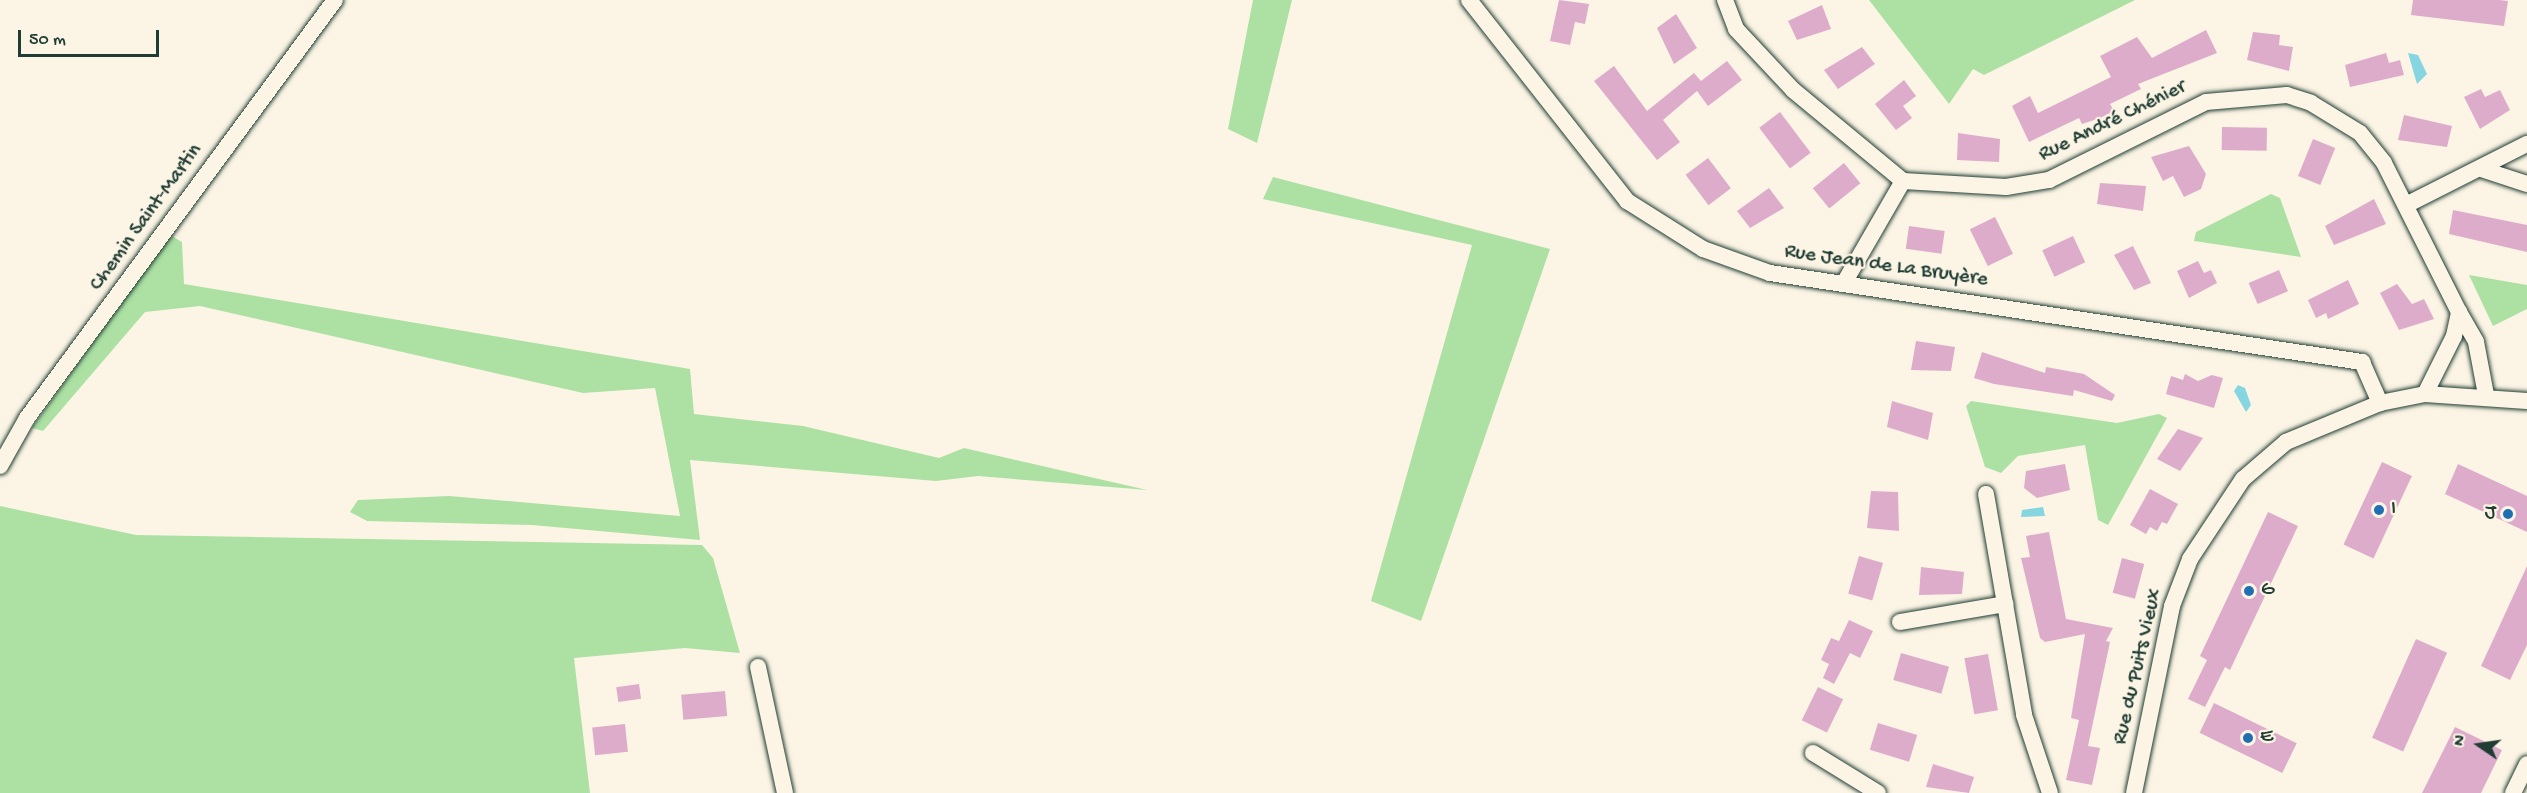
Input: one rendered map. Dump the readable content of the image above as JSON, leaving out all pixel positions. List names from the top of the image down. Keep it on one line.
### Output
{"streets":{"street":["Rue André Chénier","Chemin Saint-Martin","Rue Jean de La Bruyère","Rue du Puits Vieux"]},"crossings":[["Rue André Chénier","Rue du Puits Vieux"],["Rue Jean de La Bruyère","Rue du Puits Vieux"]],"places":["I","J","G","E"],"scale_bar":"50 m","north":"left"}
